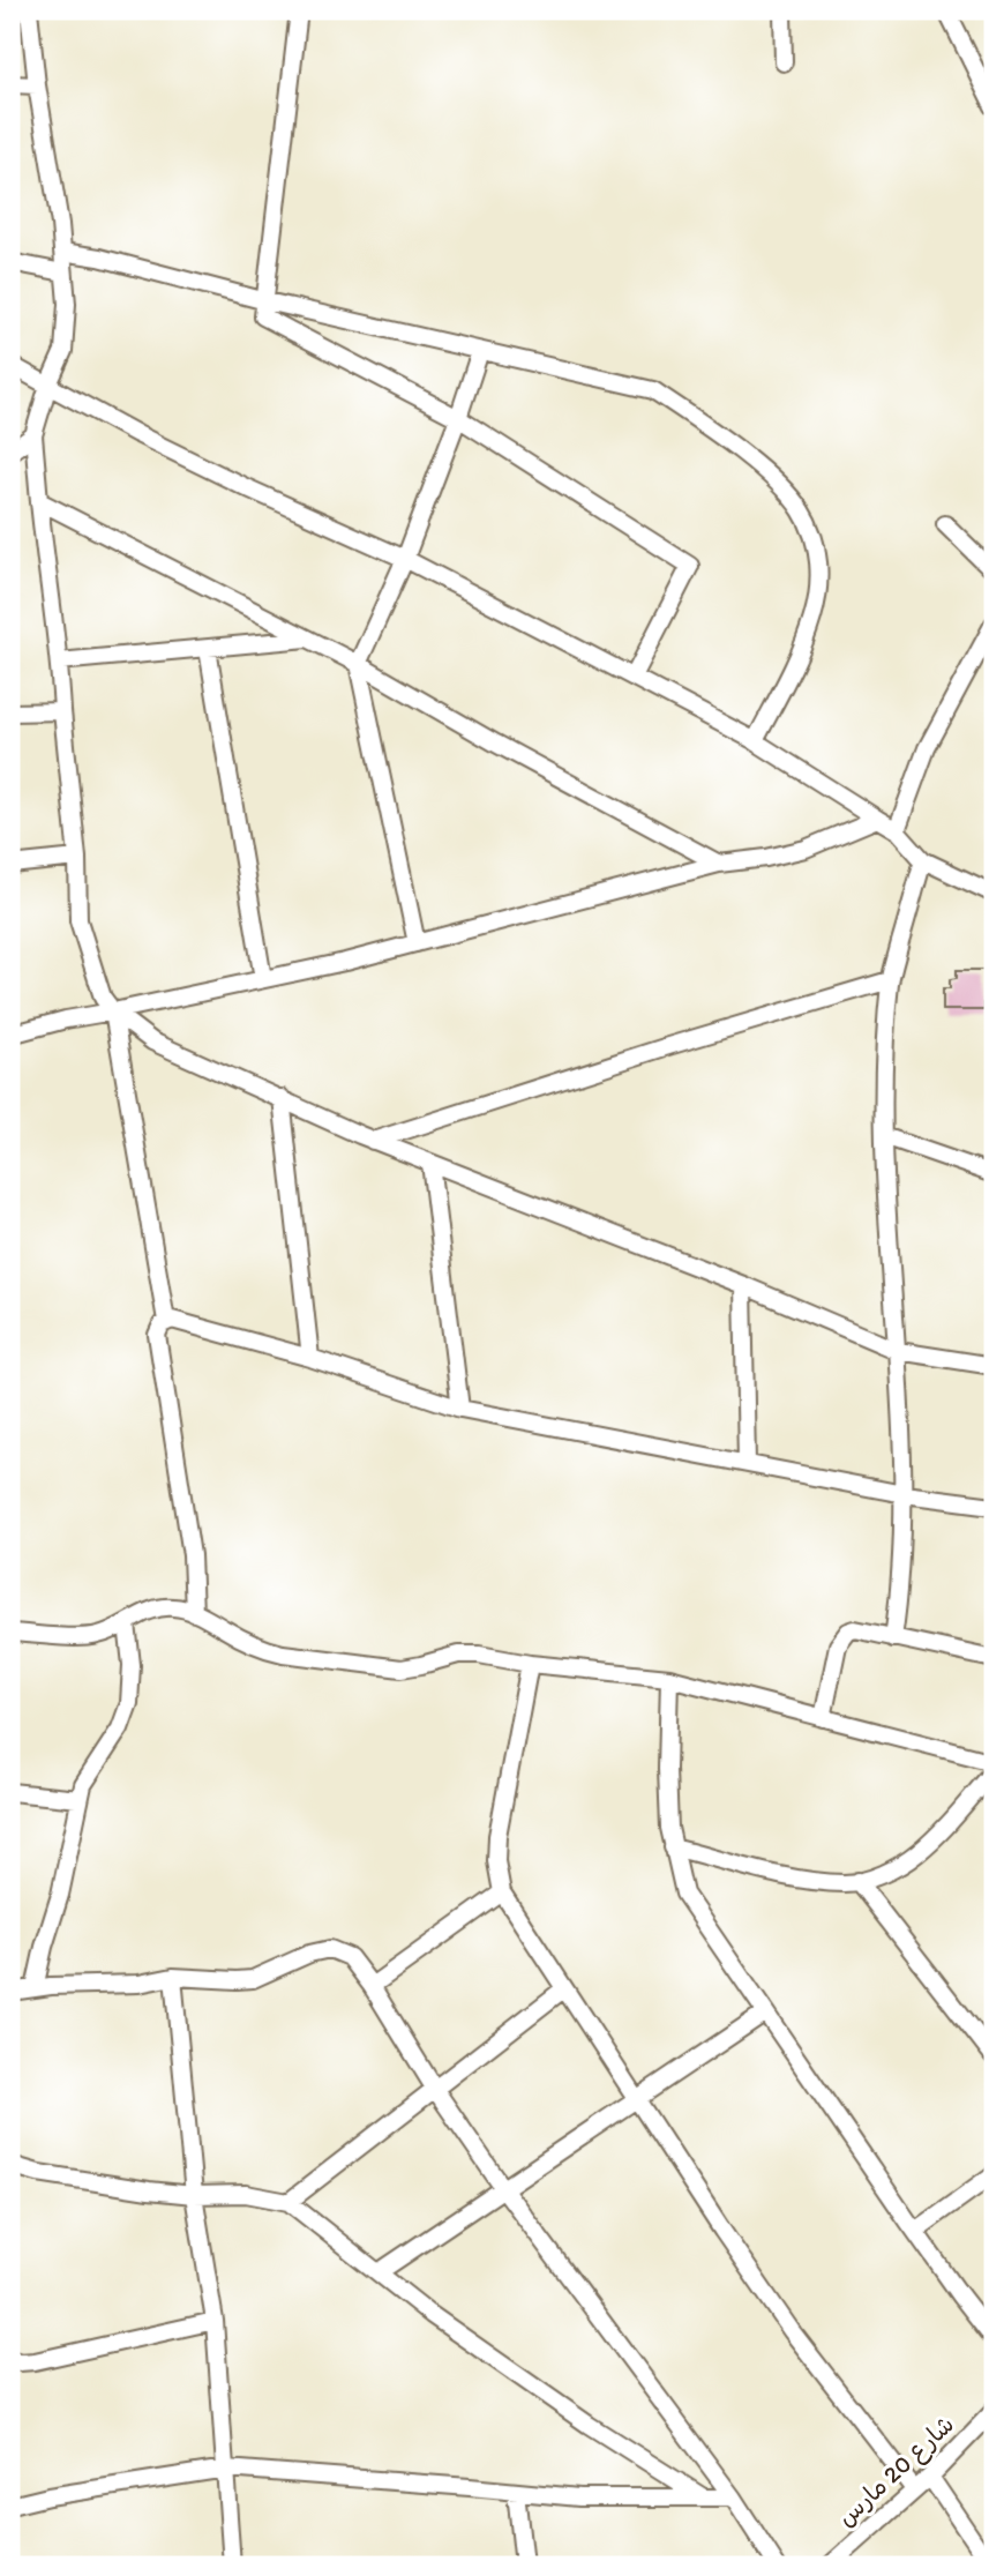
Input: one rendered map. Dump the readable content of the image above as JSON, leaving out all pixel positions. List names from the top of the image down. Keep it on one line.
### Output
{"streets":{"street":["شارع 20 مارس"]}}
